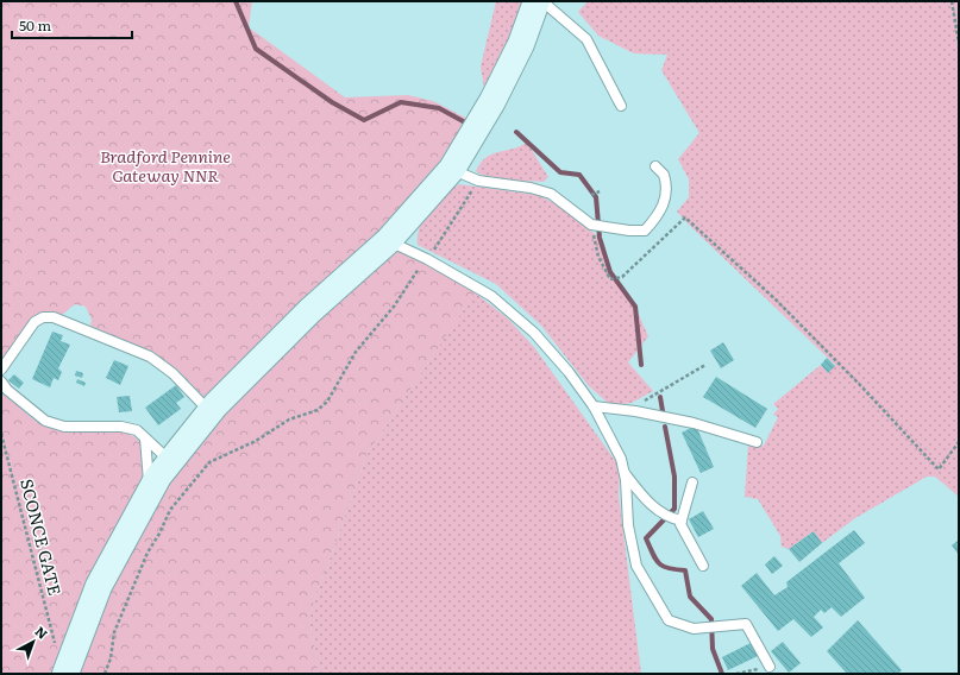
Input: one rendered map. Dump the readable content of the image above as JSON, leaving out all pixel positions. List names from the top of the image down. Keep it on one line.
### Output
{"streets":{"path":["SCONCE GATE"]},"parks":["Bradford Pennine Gateway NNR"],"scale_bar":"50 m","north":"top right"}
